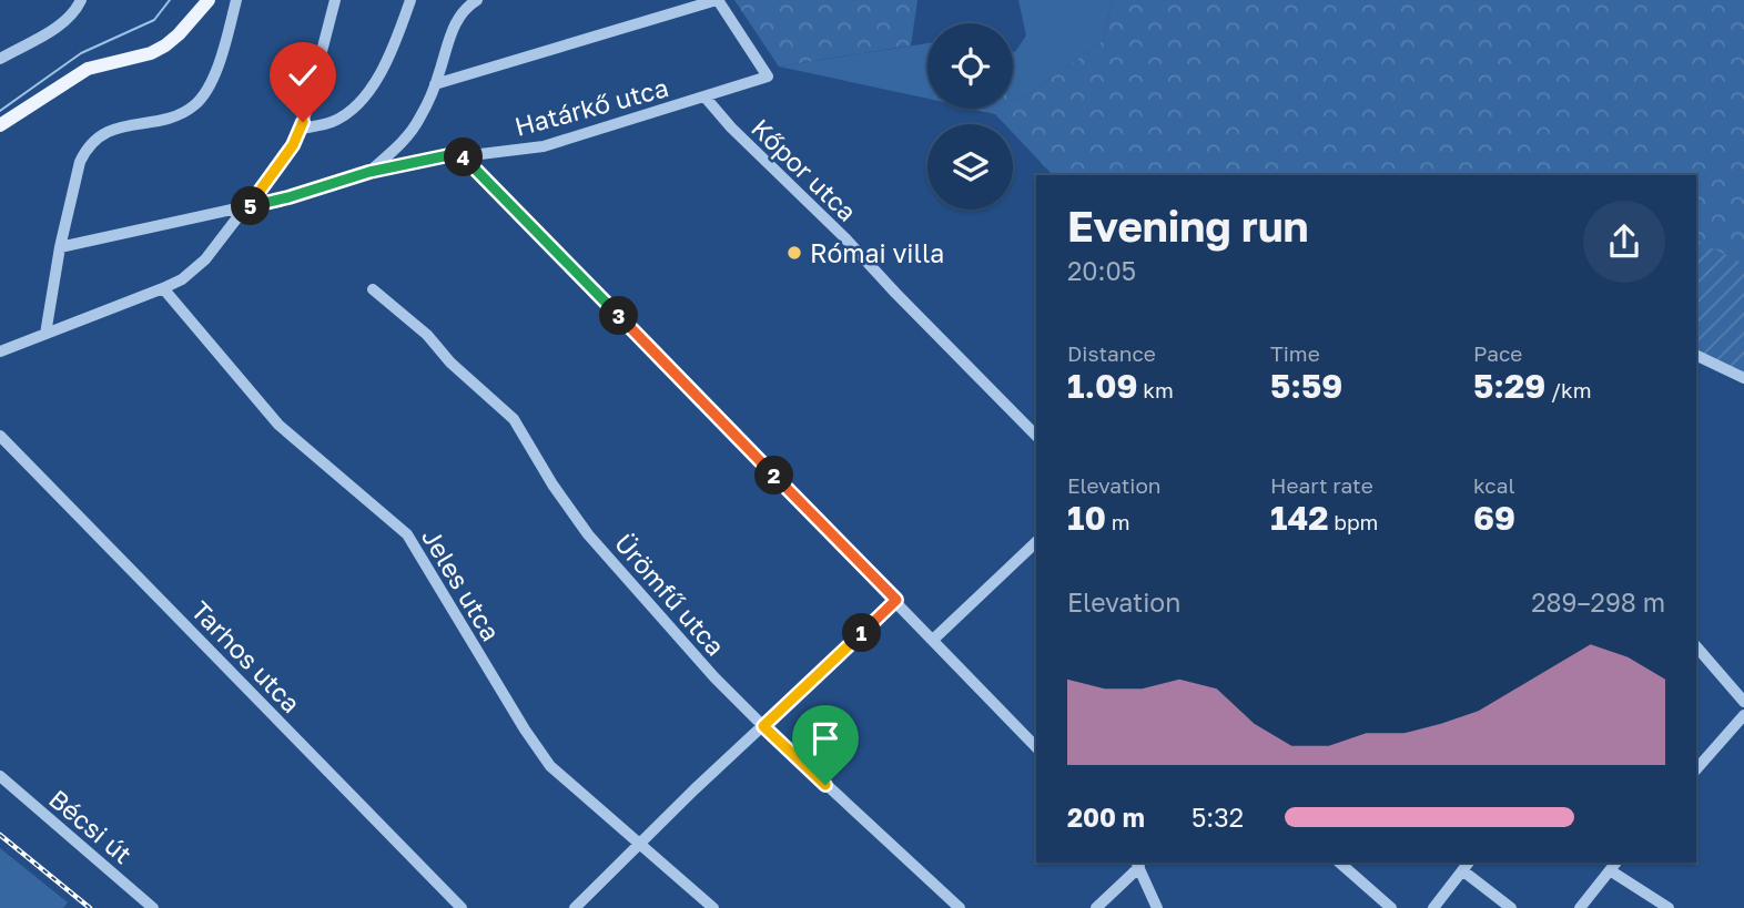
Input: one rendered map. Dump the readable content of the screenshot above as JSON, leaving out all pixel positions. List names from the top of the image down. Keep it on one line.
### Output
{"streets":{"street":["Határkő utca","Kőpor utca","Jeles utca","Ürömfű utca","Tarhos utca","Bécsi út"]},"crossings":[["Határkő utca","Kőpor utca"]],"places":["Római villa"],"page":{"pins":["4","5","3","2","1"],"heading":["Evening run","20:05"],"stats":[["Distance","1.09 km"],["Time","5:59"],["Pace","5:29 /km"],["Elevation","10 m"],["Heart rate","142 bpm"],["kcal","69"]],"chart":["Elevation","289–298 m"],"list":[{"name":"200 m","note":"5:32"}]}}
